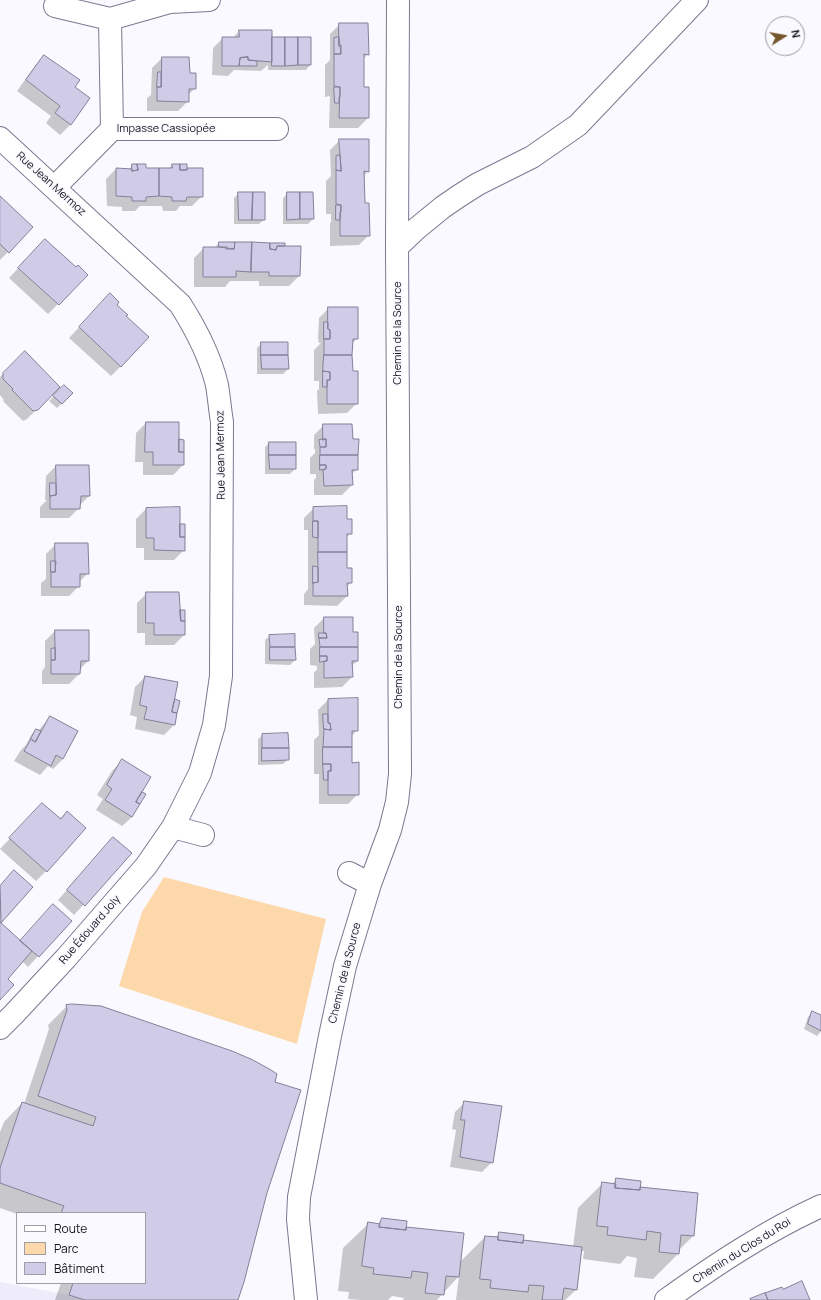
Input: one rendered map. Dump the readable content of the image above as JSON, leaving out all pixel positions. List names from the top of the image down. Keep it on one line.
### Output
{"streets":{"street":["Impasse Cassiopée","Rue Jean Mermoz","Chemin de la Source","Rue Édouard Joly","Chemin du Clos du Roi"]},"crossings":[["Impasse Cassiopée","Rue Jean Mermoz"],["Rue Jean Mermoz","Rue Édouard Joly"]],"legend":["Route","Parc","Bâtiment"],"north":"right"}
